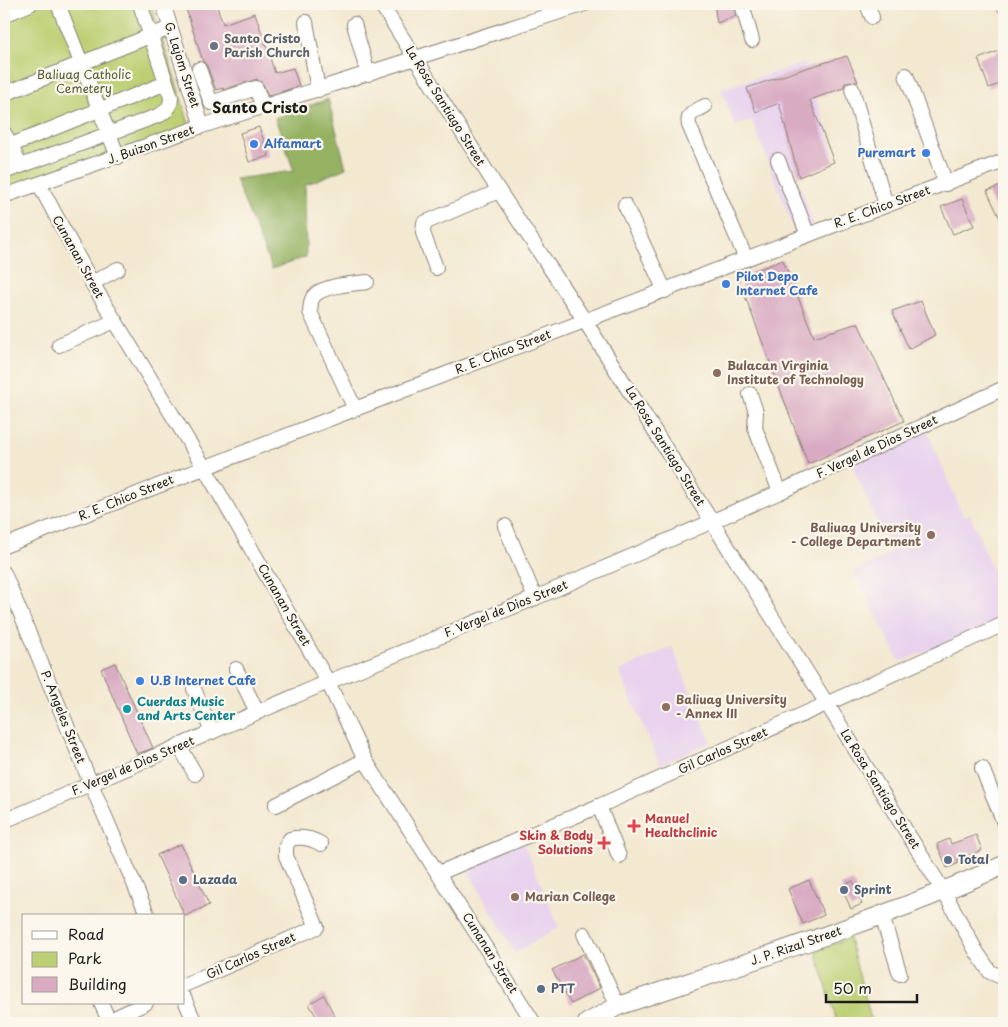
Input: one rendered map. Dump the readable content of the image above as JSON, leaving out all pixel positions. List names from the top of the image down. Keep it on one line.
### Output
{"streets":{"main road":["J. P. Rizal Street"],"street":["G. Lajom Street","La Rosa Santiago Street","J. Buizon Street","R. E. Chico Street","Cunanan Street","F. Vergel de Dios Street","P. Angeles Street","Gil Carlos Street"]},"crossings":[["G. Lajom Street","J. Buizon Street"],["La Rosa Santiago Street","J. Buizon Street"],["La Rosa Santiago Street","R. E. Chico Street"],["La Rosa Santiago Street","F. Vergel de Dios Street"],["La Rosa Santiago Street","Gil Carlos Street"],["La Rosa Santiago Street","J. P. Rizal Street"],["J. Buizon Street","Cunanan Street"],["R. E. Chico Street","Cunanan Street"],["Cunanan Street","F. Vergel de Dios Street"],["Cunanan Street","Gil Carlos Street"],["F. Vergel de Dios Street","P. Angeles Street"]],"districts":["Santo Cristo"],"parks":["Baliuag Catholic Cemetery"],"places":{"other":["Santo Cristo Parish Church","Alfamart","Puremart","Pilot Depo Internet Cafe","Bulacan Virginia Institute of Technology","Baliuag University - College Department","U.B Internet Cafe","Baliuag University - Annex III","Cuerdas Music and Arts Center","Total","Lazada","Sprint","Marian College","PTT"],"health":["Manuel Healthclinic","Skin & Body Solutions"]},"legend":["Road","Park","Building"],"scale_bar":"50 m"}
